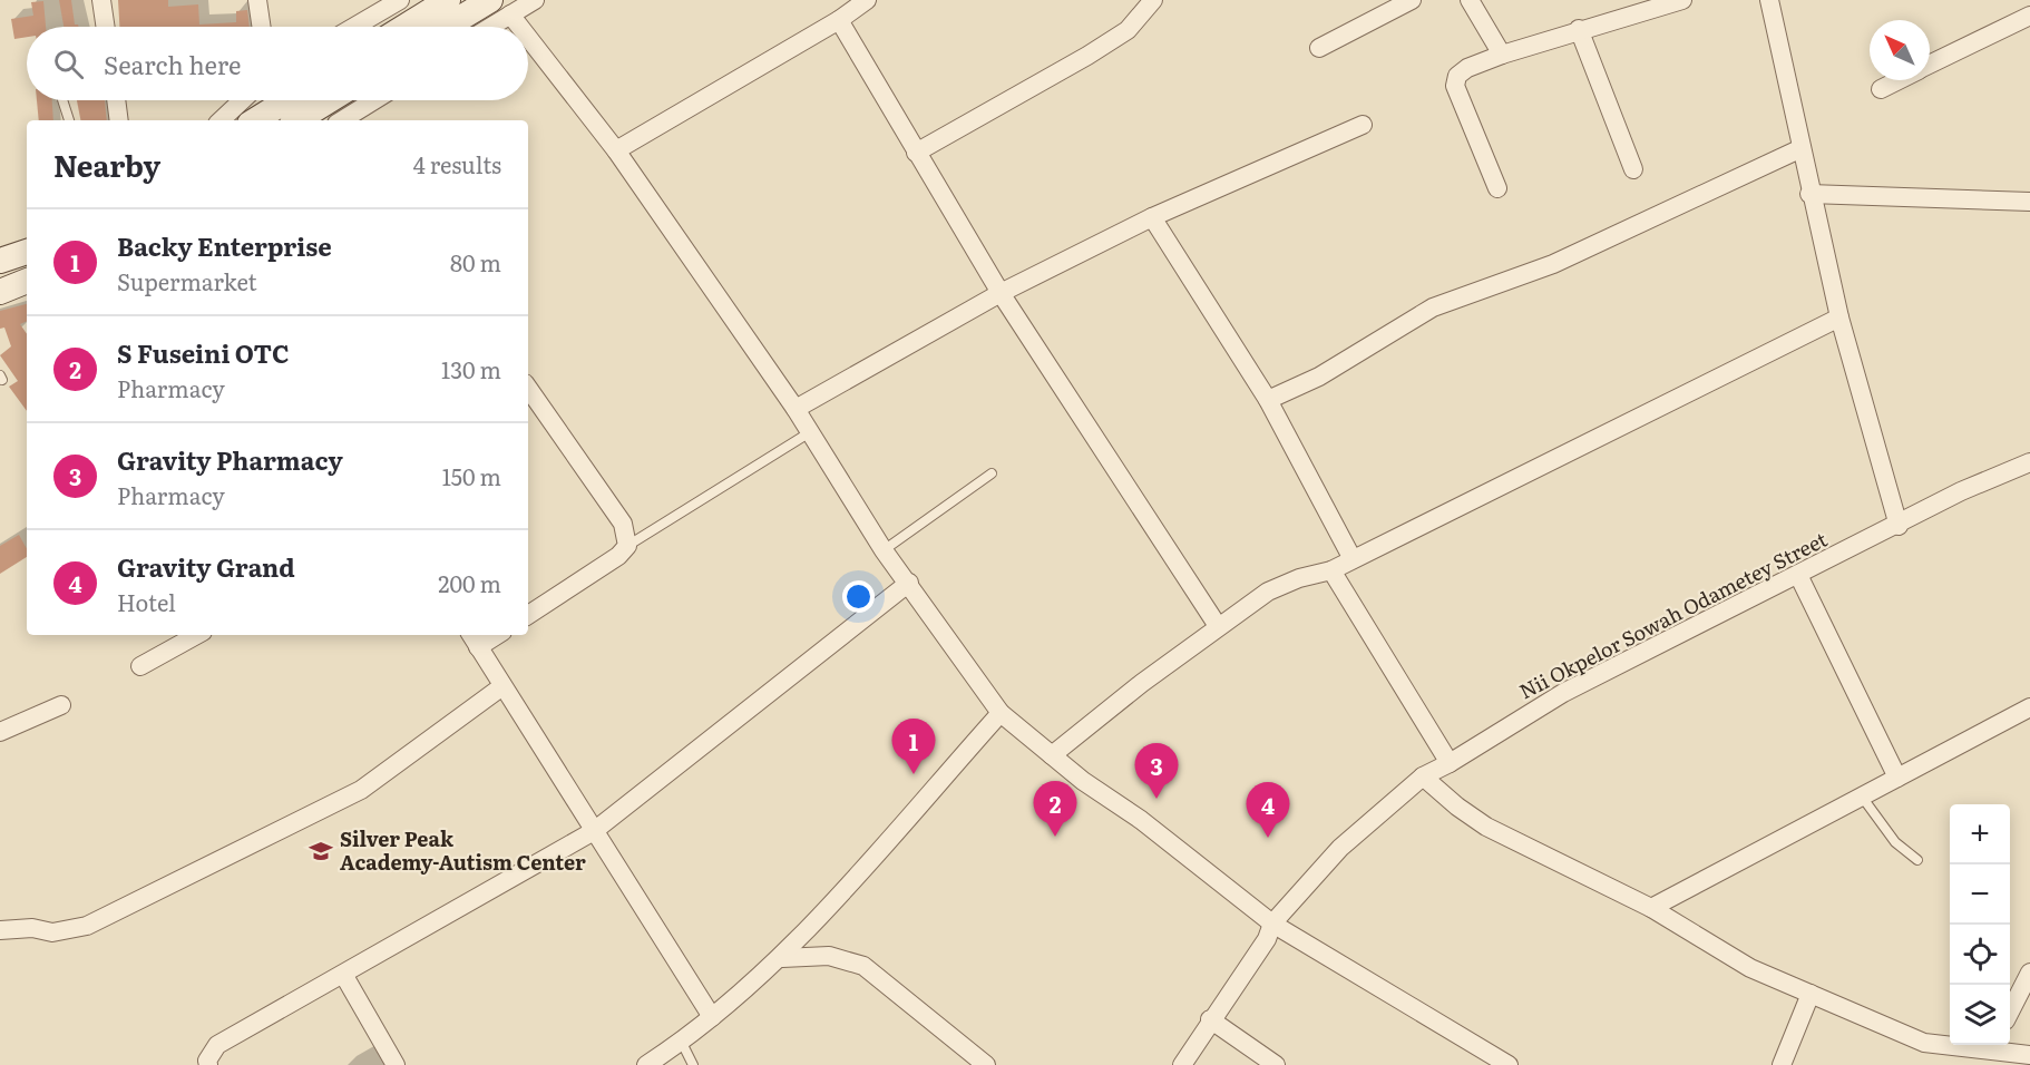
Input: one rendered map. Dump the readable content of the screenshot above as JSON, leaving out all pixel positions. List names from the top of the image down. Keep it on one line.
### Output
{"streets":{"street":["Nii Okpelor Sowah Odametey Street"]},"places":{"school or university":["Silver Peak Academy-Autism Center"]},"north":"top left","page":{"search":"Search here","heading":["Nearby","4 results"],"list":[{"mark":"1","name":"Backy Enterprise","note":"Supermarket","value":"80 m"},{"mark":"2","name":"S Fuseini OTC","note":"Pharmacy","value":"130 m"},{"mark":"3","name":"Gravity Pharmacy","note":"Pharmacy","value":"150 m"},{"mark":"4","name":"Gravity Grand","note":"Hotel","value":"200 m"}],"pins":["1","3","2","4"],"map_buttons":["+","−"]}}
